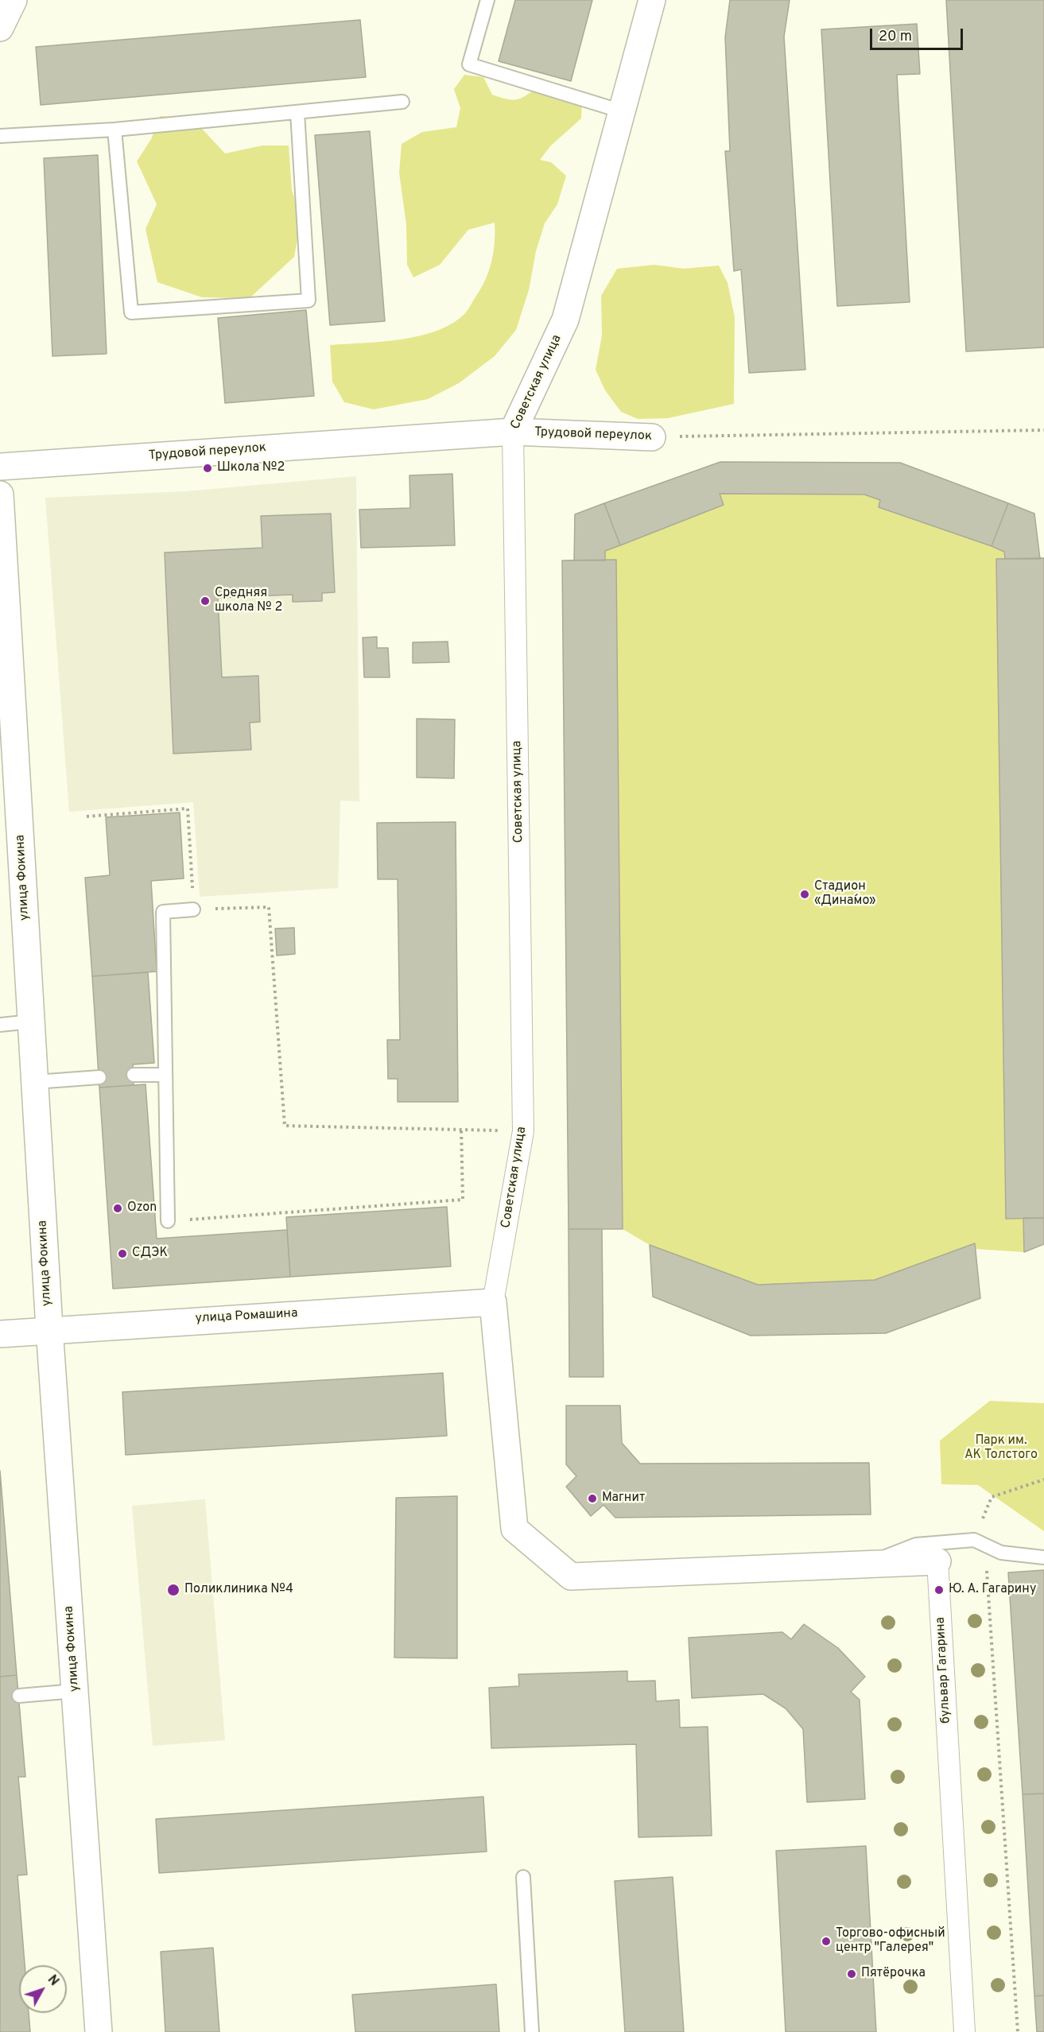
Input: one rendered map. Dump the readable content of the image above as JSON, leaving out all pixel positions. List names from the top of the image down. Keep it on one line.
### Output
{"streets":{"main road":["Советская улица","Трудовой переулок","улица Фокина","улица Ромашина","бульвар Гагарина"]},"crossings":[["Советская улица","Трудовой переулок"],["Советская улица","улица Ромашина"],["Советская улица","бульвар Гагарина"],["улица Фокина","улица Ромашина"]],"parks":["Парк им. АК Толстого"],"places":["Школа №2","Средняя школа № 2","Стадион «Дина́мо»","Ozon","СДЭК","Магнит","Поликлиника №4","Ю. А. Гагарину","Торгово-офисный центр \"Галерея\"","Пятёрочка"],"scale_bar":"20 m","north":"top right"}
